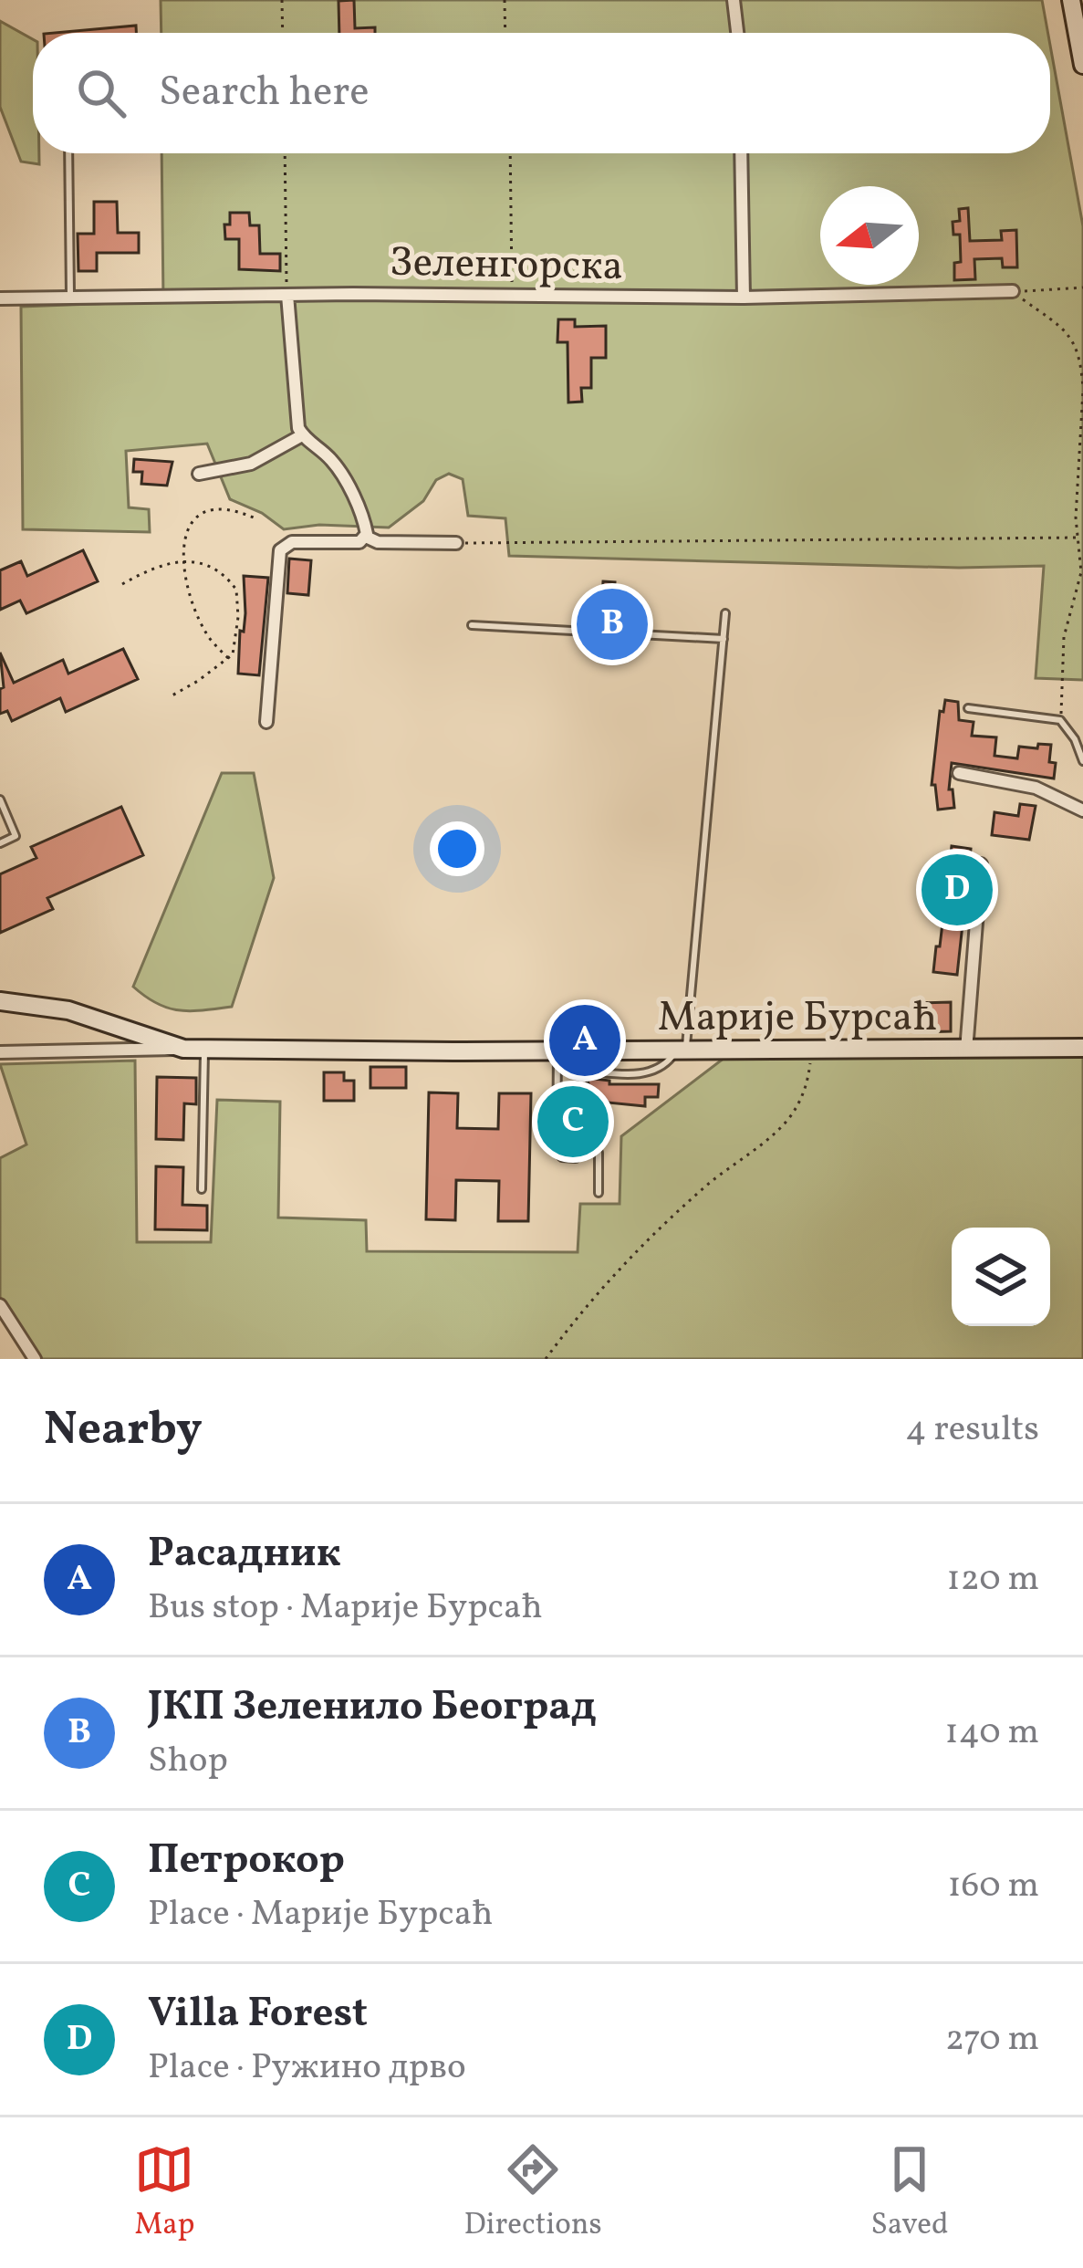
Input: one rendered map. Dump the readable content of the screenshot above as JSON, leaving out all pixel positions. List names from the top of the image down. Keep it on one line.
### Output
{"streets":{"street":["Зеленгорска","Марије Бурсаћ"]},"north":"left","page":{"search":"Search here","pins":["B","D","A","C"],"heading":["Nearby","4 results"],"list":[{"mark":"A","name":"Расадник","note":"Bus stop · Марије Бурсаћ","value":"120 m"},{"mark":"B","name":"ЈКП Зеленило Београд","note":"Shop","value":"140 m"},{"mark":"C","name":"Петрокор","note":"Place · Марије Бурсаћ","value":"160 m"},{"mark":"D","name":"Villa Forest","note":"Place · Ружино дрво","value":"270 m"}],"nav":["Map","Directions","Saved"]}}
